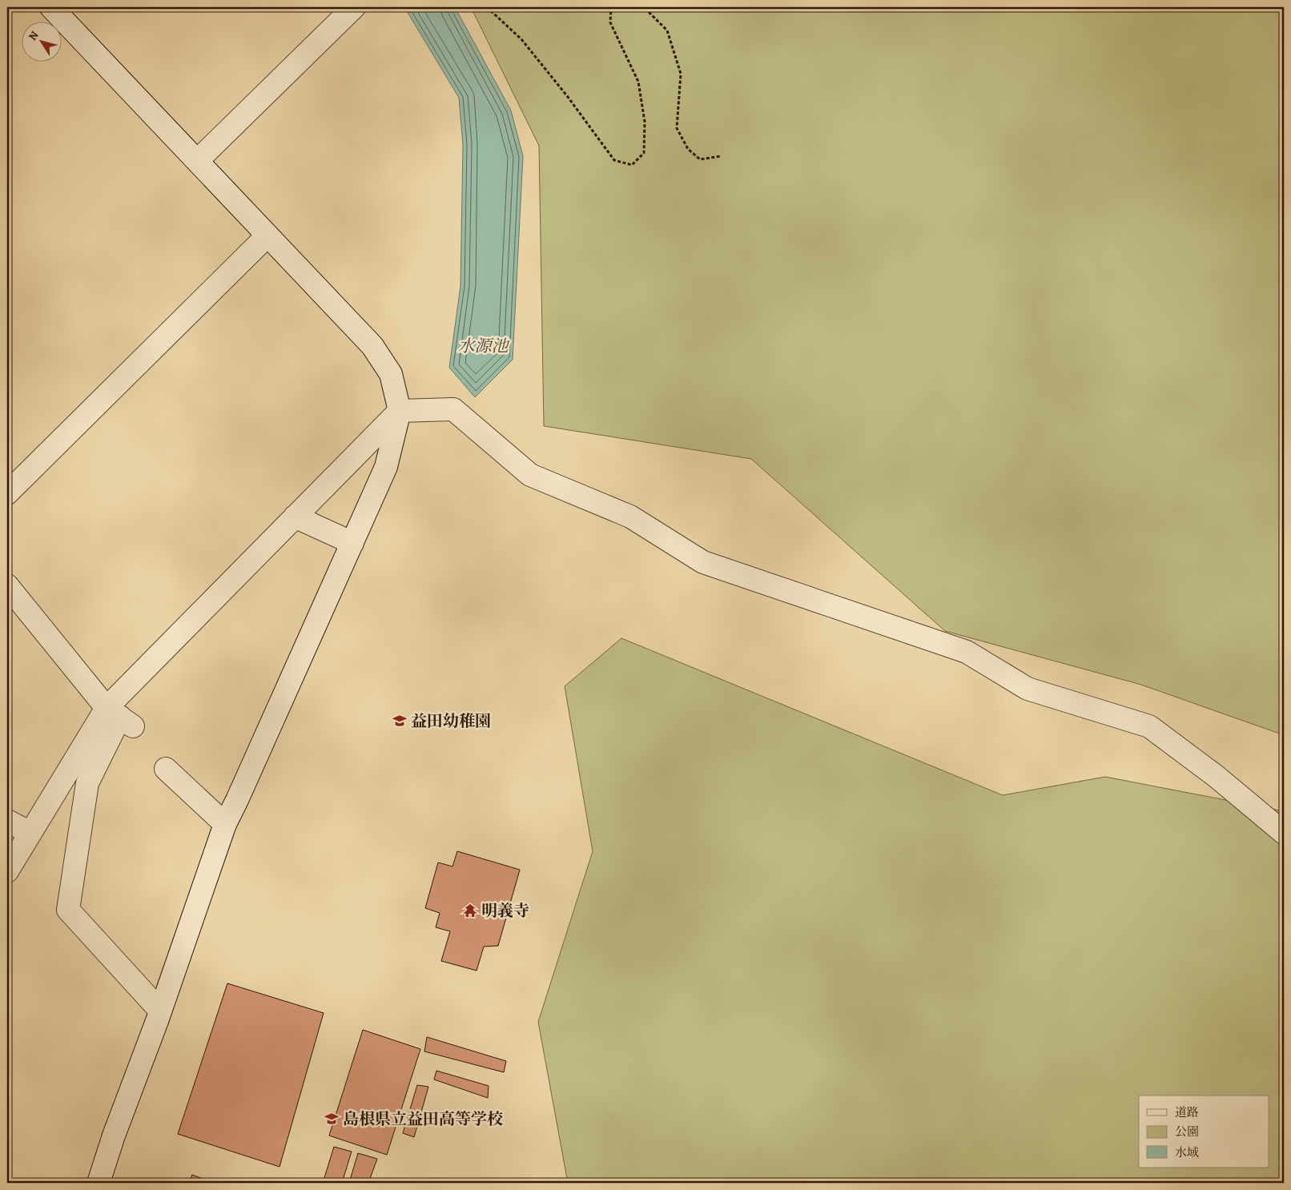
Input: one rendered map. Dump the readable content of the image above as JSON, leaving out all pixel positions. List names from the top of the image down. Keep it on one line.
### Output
{"water":["水源池"],"places":{"school or university":["益田幼稚園","島根県立益田高等学校"],"temple":["明義寺"]},"legend":["道路","公園","水域"],"north":"top left"}
